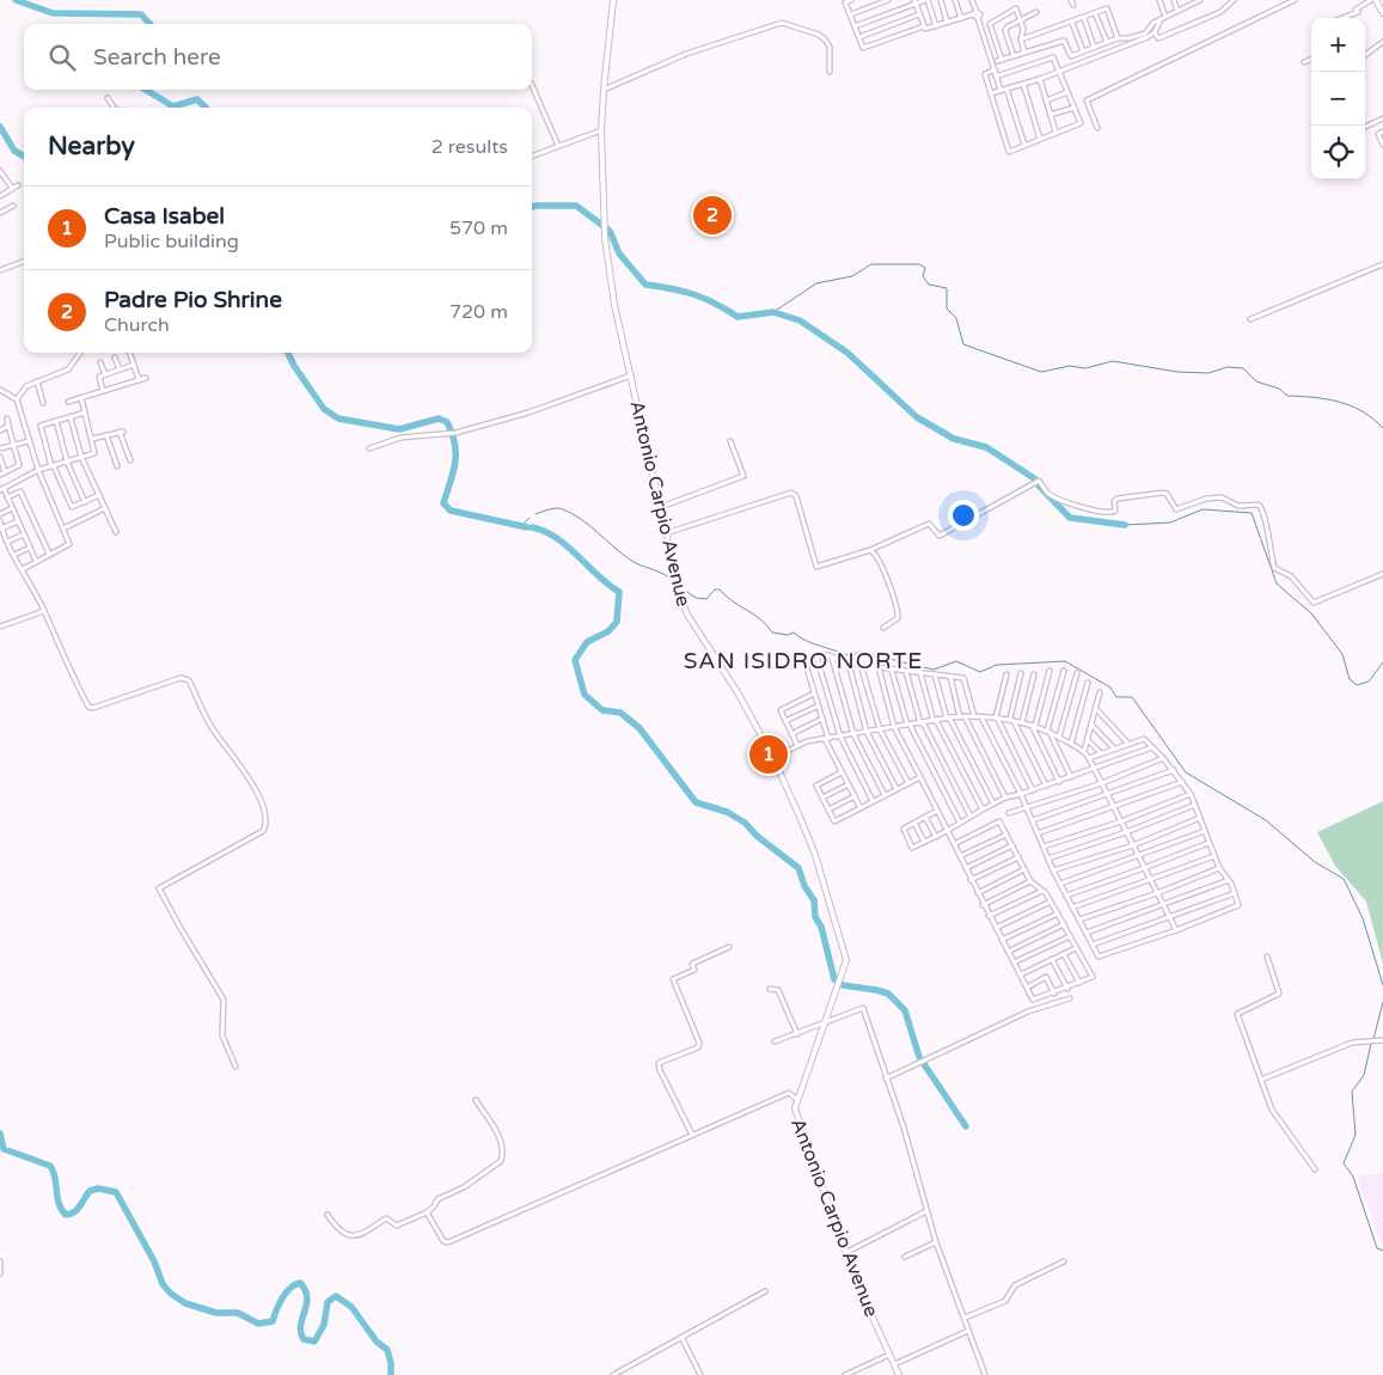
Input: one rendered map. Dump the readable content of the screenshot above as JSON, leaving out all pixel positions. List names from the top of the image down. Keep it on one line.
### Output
{"streets":{"street":["Antonio Carpio Avenue"]},"districts":["SAN ISIDRO NORTE"],"page":{"map_buttons":["+","−"],"search":"Search here","heading":["Nearby","2 results"],"list":[{"mark":"1","name":"Casa Isabel","note":"Public building","value":"570 m"},{"mark":"2","name":"Padre Pio Shrine","note":"Church","value":"720 m"}],"pins":["2","1"]}}
